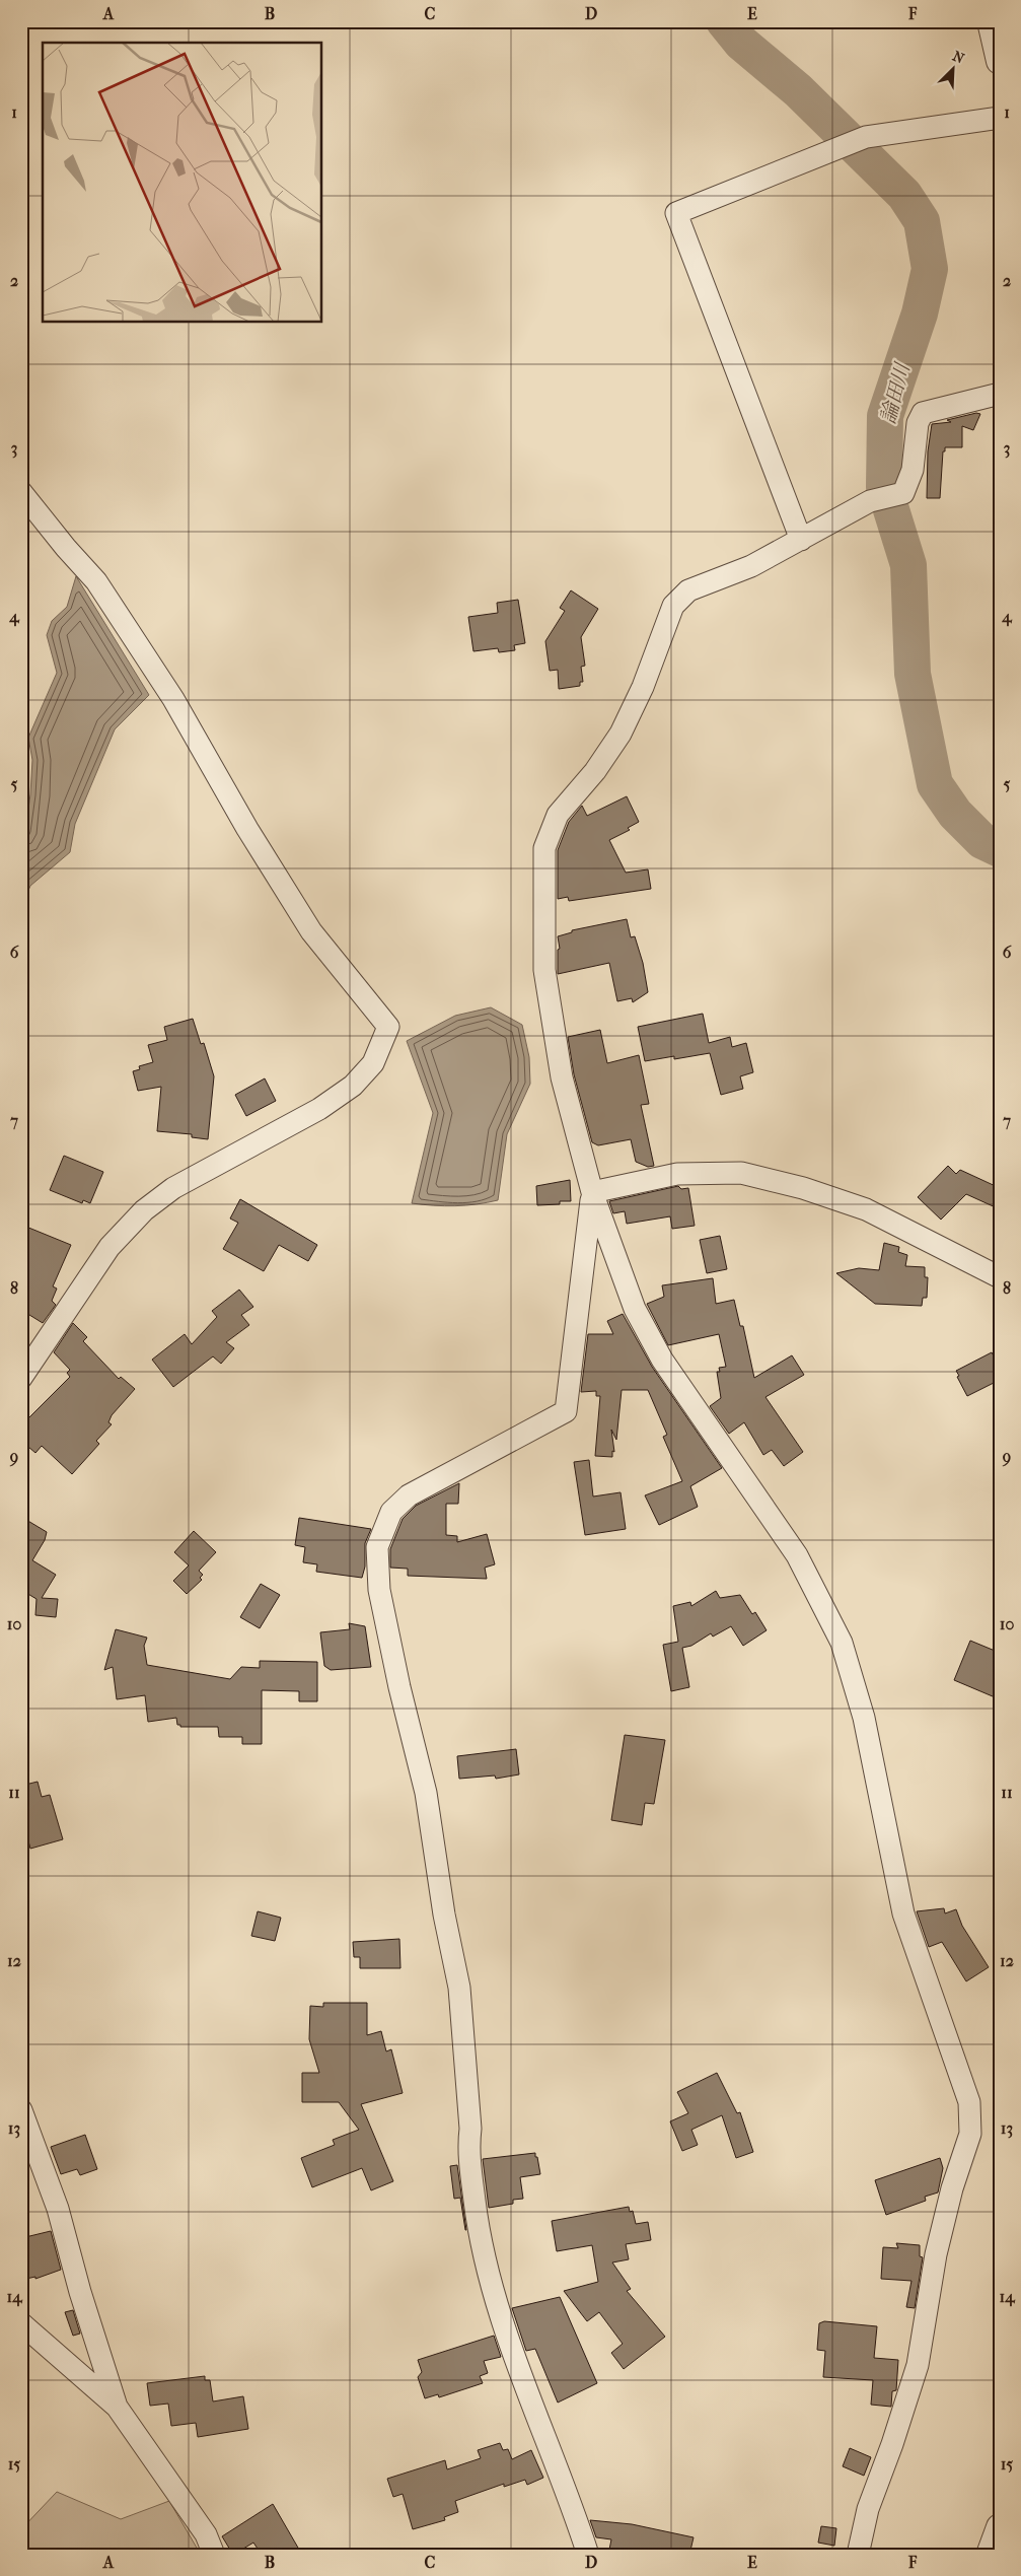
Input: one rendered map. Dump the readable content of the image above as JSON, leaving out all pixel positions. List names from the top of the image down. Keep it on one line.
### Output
{"water":["論田川"],"north":"top right","grid":{"columns":["A","B","C","D","E","F"],"rows":["1","2","3","4","5","6","7","8","9","10","11","12","13","14","15"]}}
